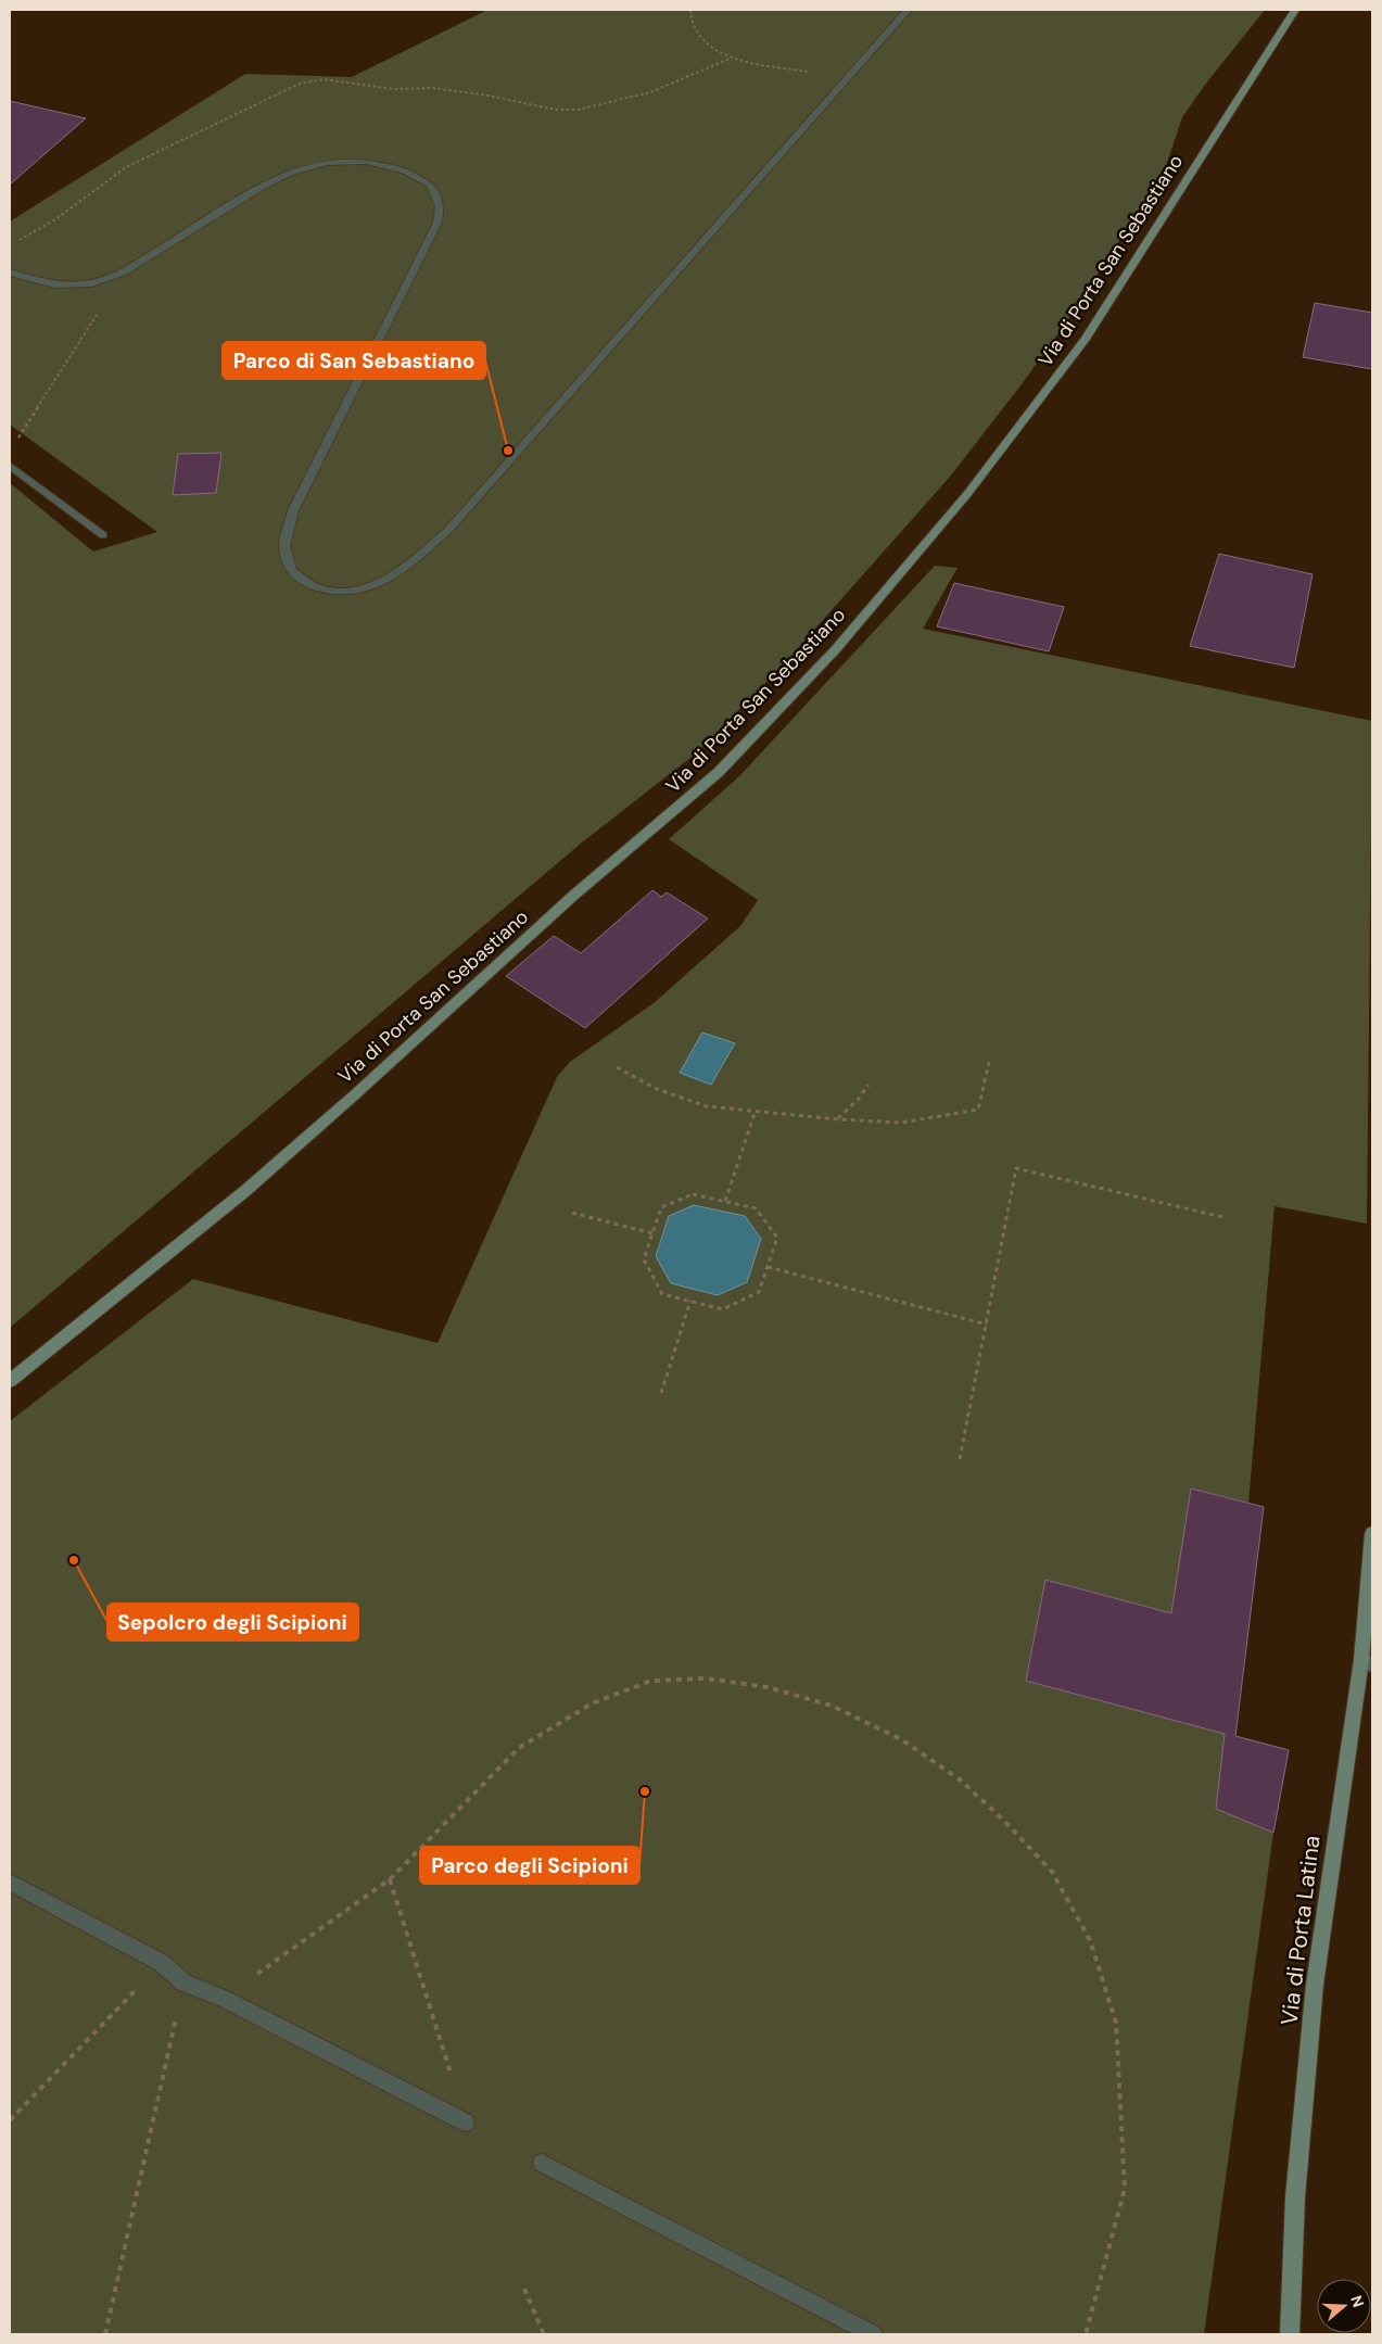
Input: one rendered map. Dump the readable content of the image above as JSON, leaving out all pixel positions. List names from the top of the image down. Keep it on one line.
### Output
{"streets":{"street":["Via di Porta San Sebastiano","Via di Porta Latina"]},"places":["Parco di San Sebastiano","Sepolcro degli Scipioni","Parco degli Scipioni"],"north":"right"}
